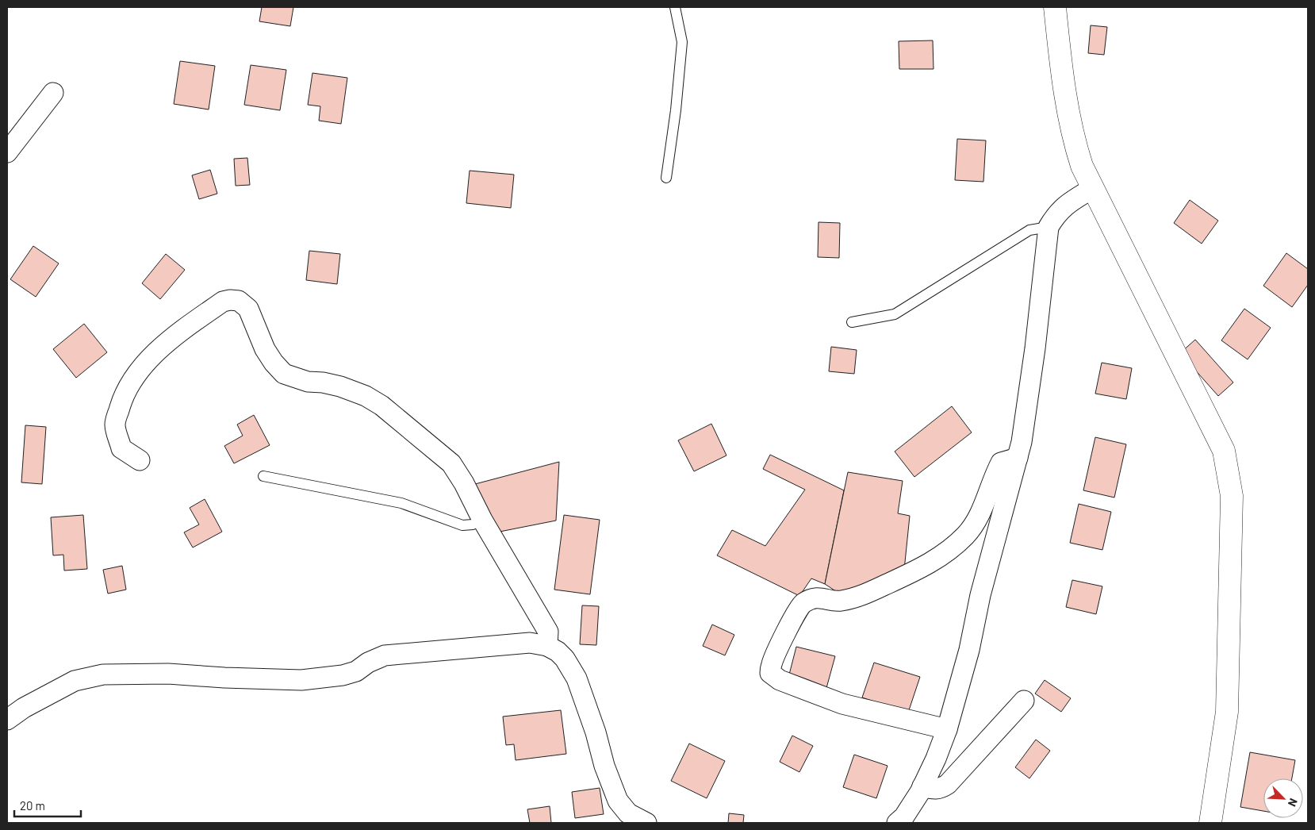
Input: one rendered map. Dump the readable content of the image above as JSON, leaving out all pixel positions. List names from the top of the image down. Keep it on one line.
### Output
{"scale_bar":"20 m","north":"bottom right"}
